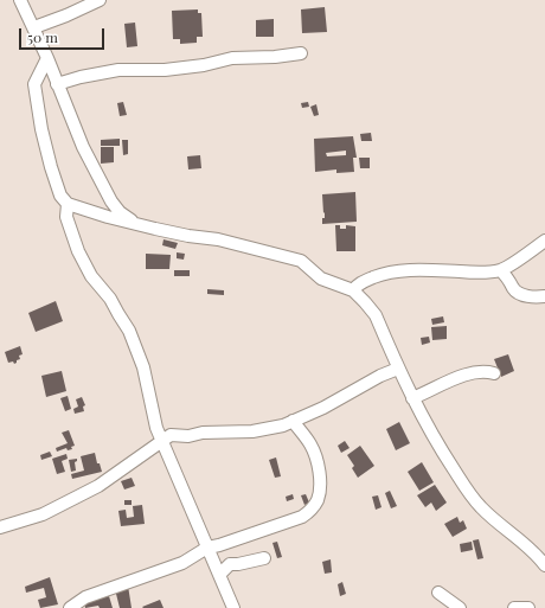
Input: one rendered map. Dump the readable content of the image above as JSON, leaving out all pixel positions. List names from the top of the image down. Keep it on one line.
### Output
{"scale_bar":"50 m"}
